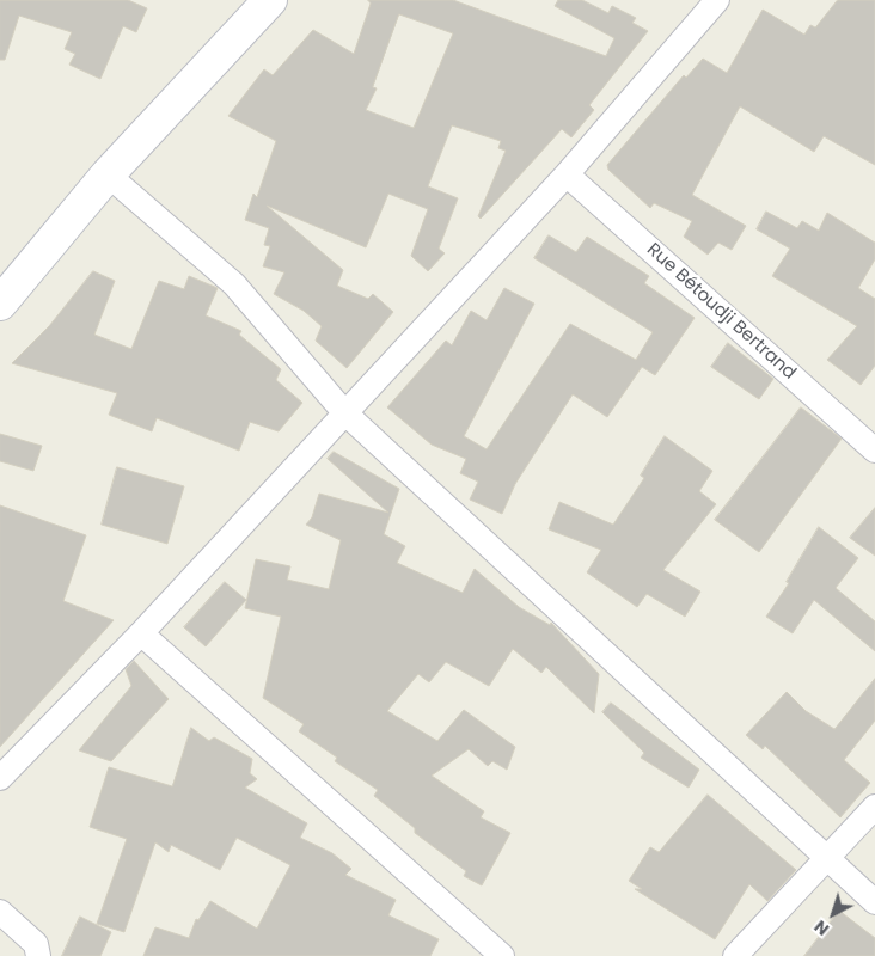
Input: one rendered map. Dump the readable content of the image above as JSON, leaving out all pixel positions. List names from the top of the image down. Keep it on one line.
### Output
{"streets":{"street":["Rue Bétoudji Bertrand"]},"north":"bottom left"}
